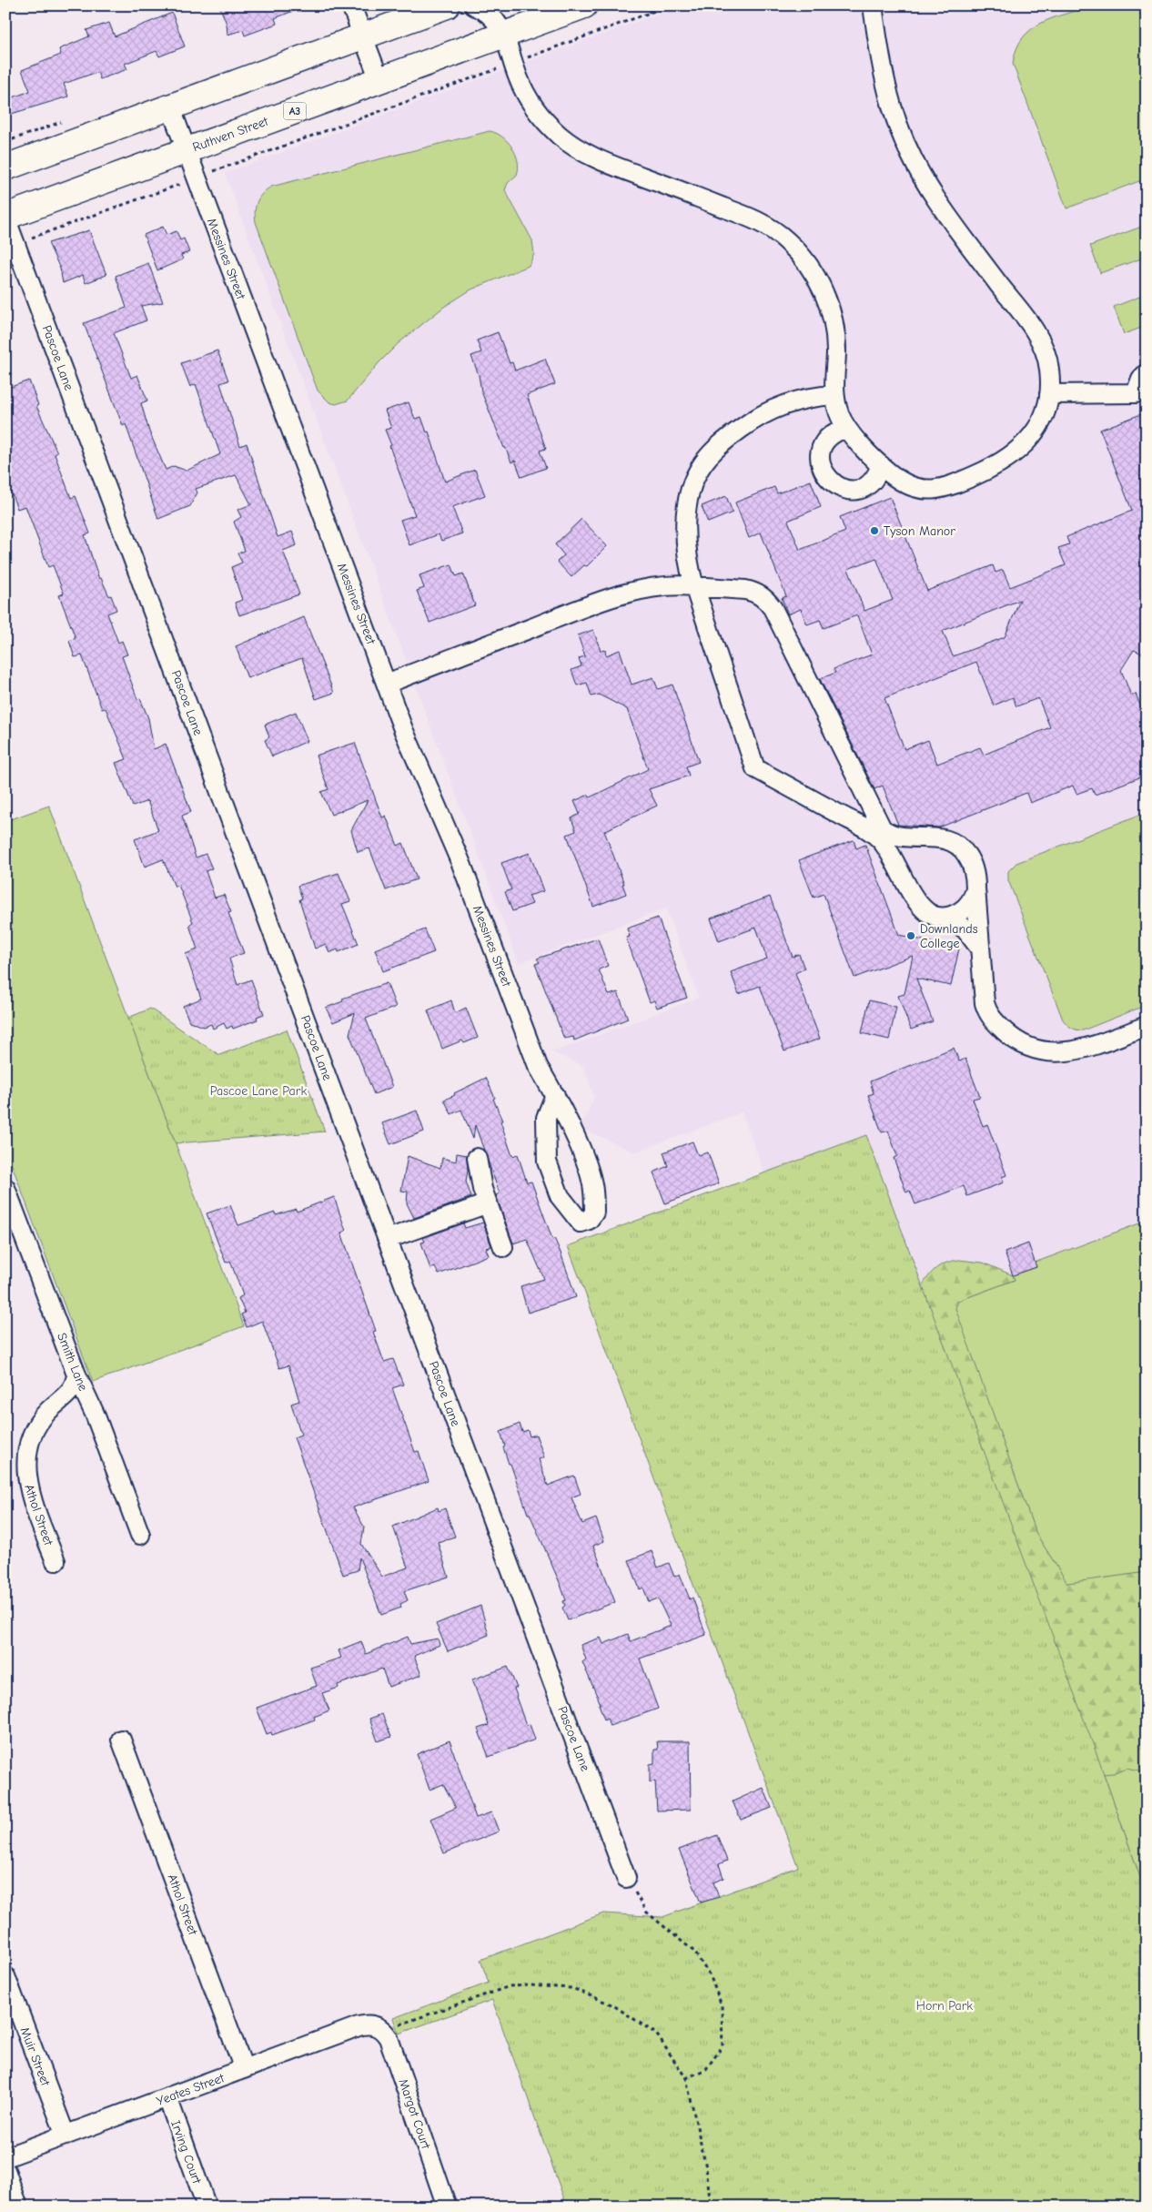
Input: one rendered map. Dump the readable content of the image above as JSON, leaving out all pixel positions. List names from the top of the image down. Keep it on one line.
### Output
{"streets":{"highway":["A3","Ruthven Street"],"street":["Messines Street","Pascoe Lane","Smith Lane","Athol Street","Muir Street","Yeates Street","Margot Court","Irving Court"]},"crossings":[["Ruthven Street","Messines Street"],["Ruthven Street","Pascoe Lane"],["Smith Lane","Athol Street"],["Athol Street","Yeates Street"],["Muir Street","Yeates Street"],["Yeates Street","Margot Court"],["Yeates Street","Irving Court"]],"parks":["Pascoe Lane Park","Horn Park"],"places":["Tyson Manor","Downlands College"]}
